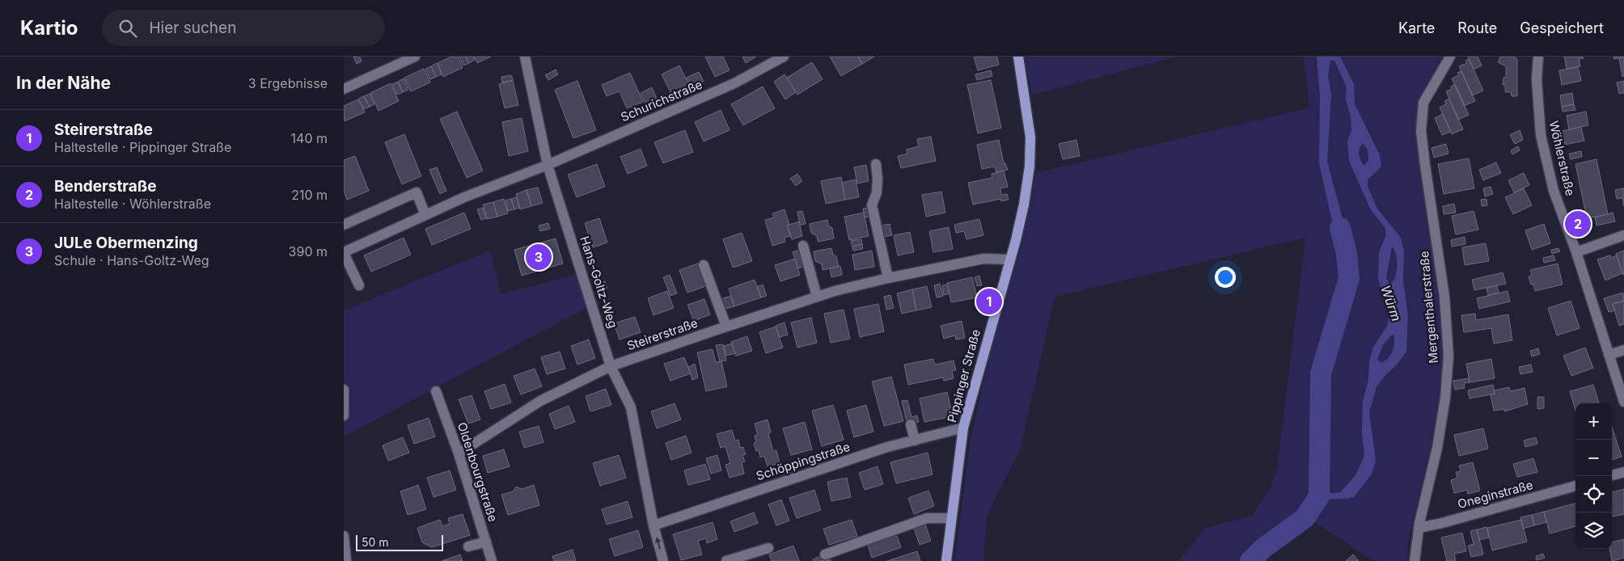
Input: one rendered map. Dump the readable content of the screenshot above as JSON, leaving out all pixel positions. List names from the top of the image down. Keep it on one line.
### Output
{"streets":{"main road":["Pippinger Straße"],"street":["Schurichstraße","Wöhlerstraße","Hans-Goltz-Weg","Mergenthalerstraße","Steirerstraße","Schöppingstraße","Oldenbourgstraße","Oneginstraße"]},"crossings":[["Schurichstraße","Hans-Goltz-Weg"],["Hans-Goltz-Weg","Steirerstraße"],["Hans-Goltz-Weg","Schöppingstraße"],["Mergenthalerstraße","Oneginstraße"],["Steirerstraße","Pippinger Straße"],["Steirerstraße","Oldenbourgstraße"],["Pippinger Straße","Schöppingstraße"]],"water":["Würm"],"scale_bar":"50 m","page":{"header":"Kartio","search":"Hier suchen","nav":["Karte","Route","Gespeichert"],"heading":["In der Nähe","3 Ergebnisse"],"list":[{"mark":"1","name":"Steirerstraße","note":"Haltestelle · Pippinger Straße","value":"140 m"},{"mark":"2","name":"Benderstraße","note":"Haltestelle · Wöhlerstraße","value":"210 m"},{"mark":"3","name":"JULe Obermenzing","note":"Schule · Hans-Goltz-Weg","value":"390 m"}],"pins":["2","3","1"],"map_buttons":["+","−"],"scale":"50 m"}}
